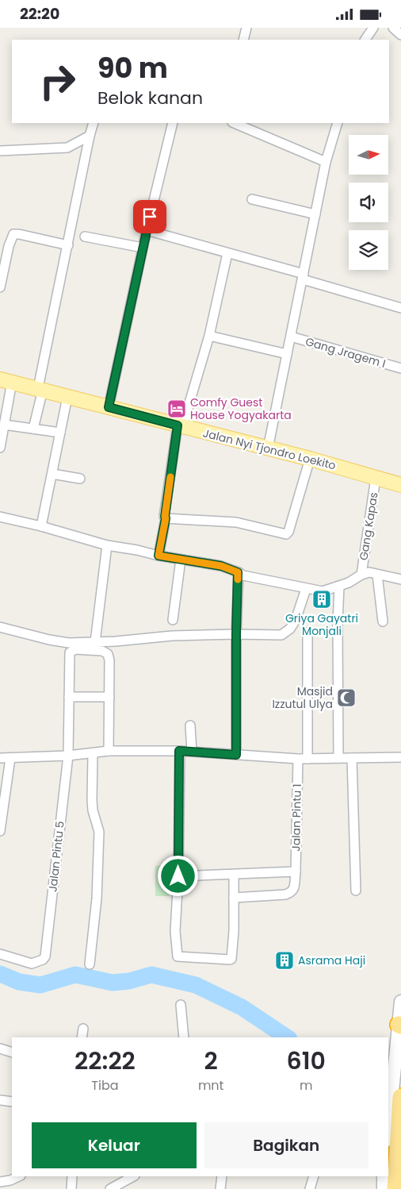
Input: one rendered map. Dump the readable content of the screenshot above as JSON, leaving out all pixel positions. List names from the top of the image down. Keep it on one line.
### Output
{"streets":{"main road":["Jalan Nyi Tjondro Loekito"],"street":["Gang Jragem I","Gang Kapas","Jalan Pintu 1","Jalan Pintu 5"]},"crossings":[["Jalan Nyi Tjondro Loekito","Gang Kapas"]],"places":{"hotel":["Comfy Guest House Yogyakarta"],"building":["Griya Gayatri Monjali","Asrama Haji"],"mosque":["Masjid Izzutul Ulya"]},"north":"right","page":{"status":"22:20","turn":["90 m","Belok kanan"],"eta":["22:22","Tiba","2","mnt","610","m"],"buttons":["Keluar","Bagikan"]}}
